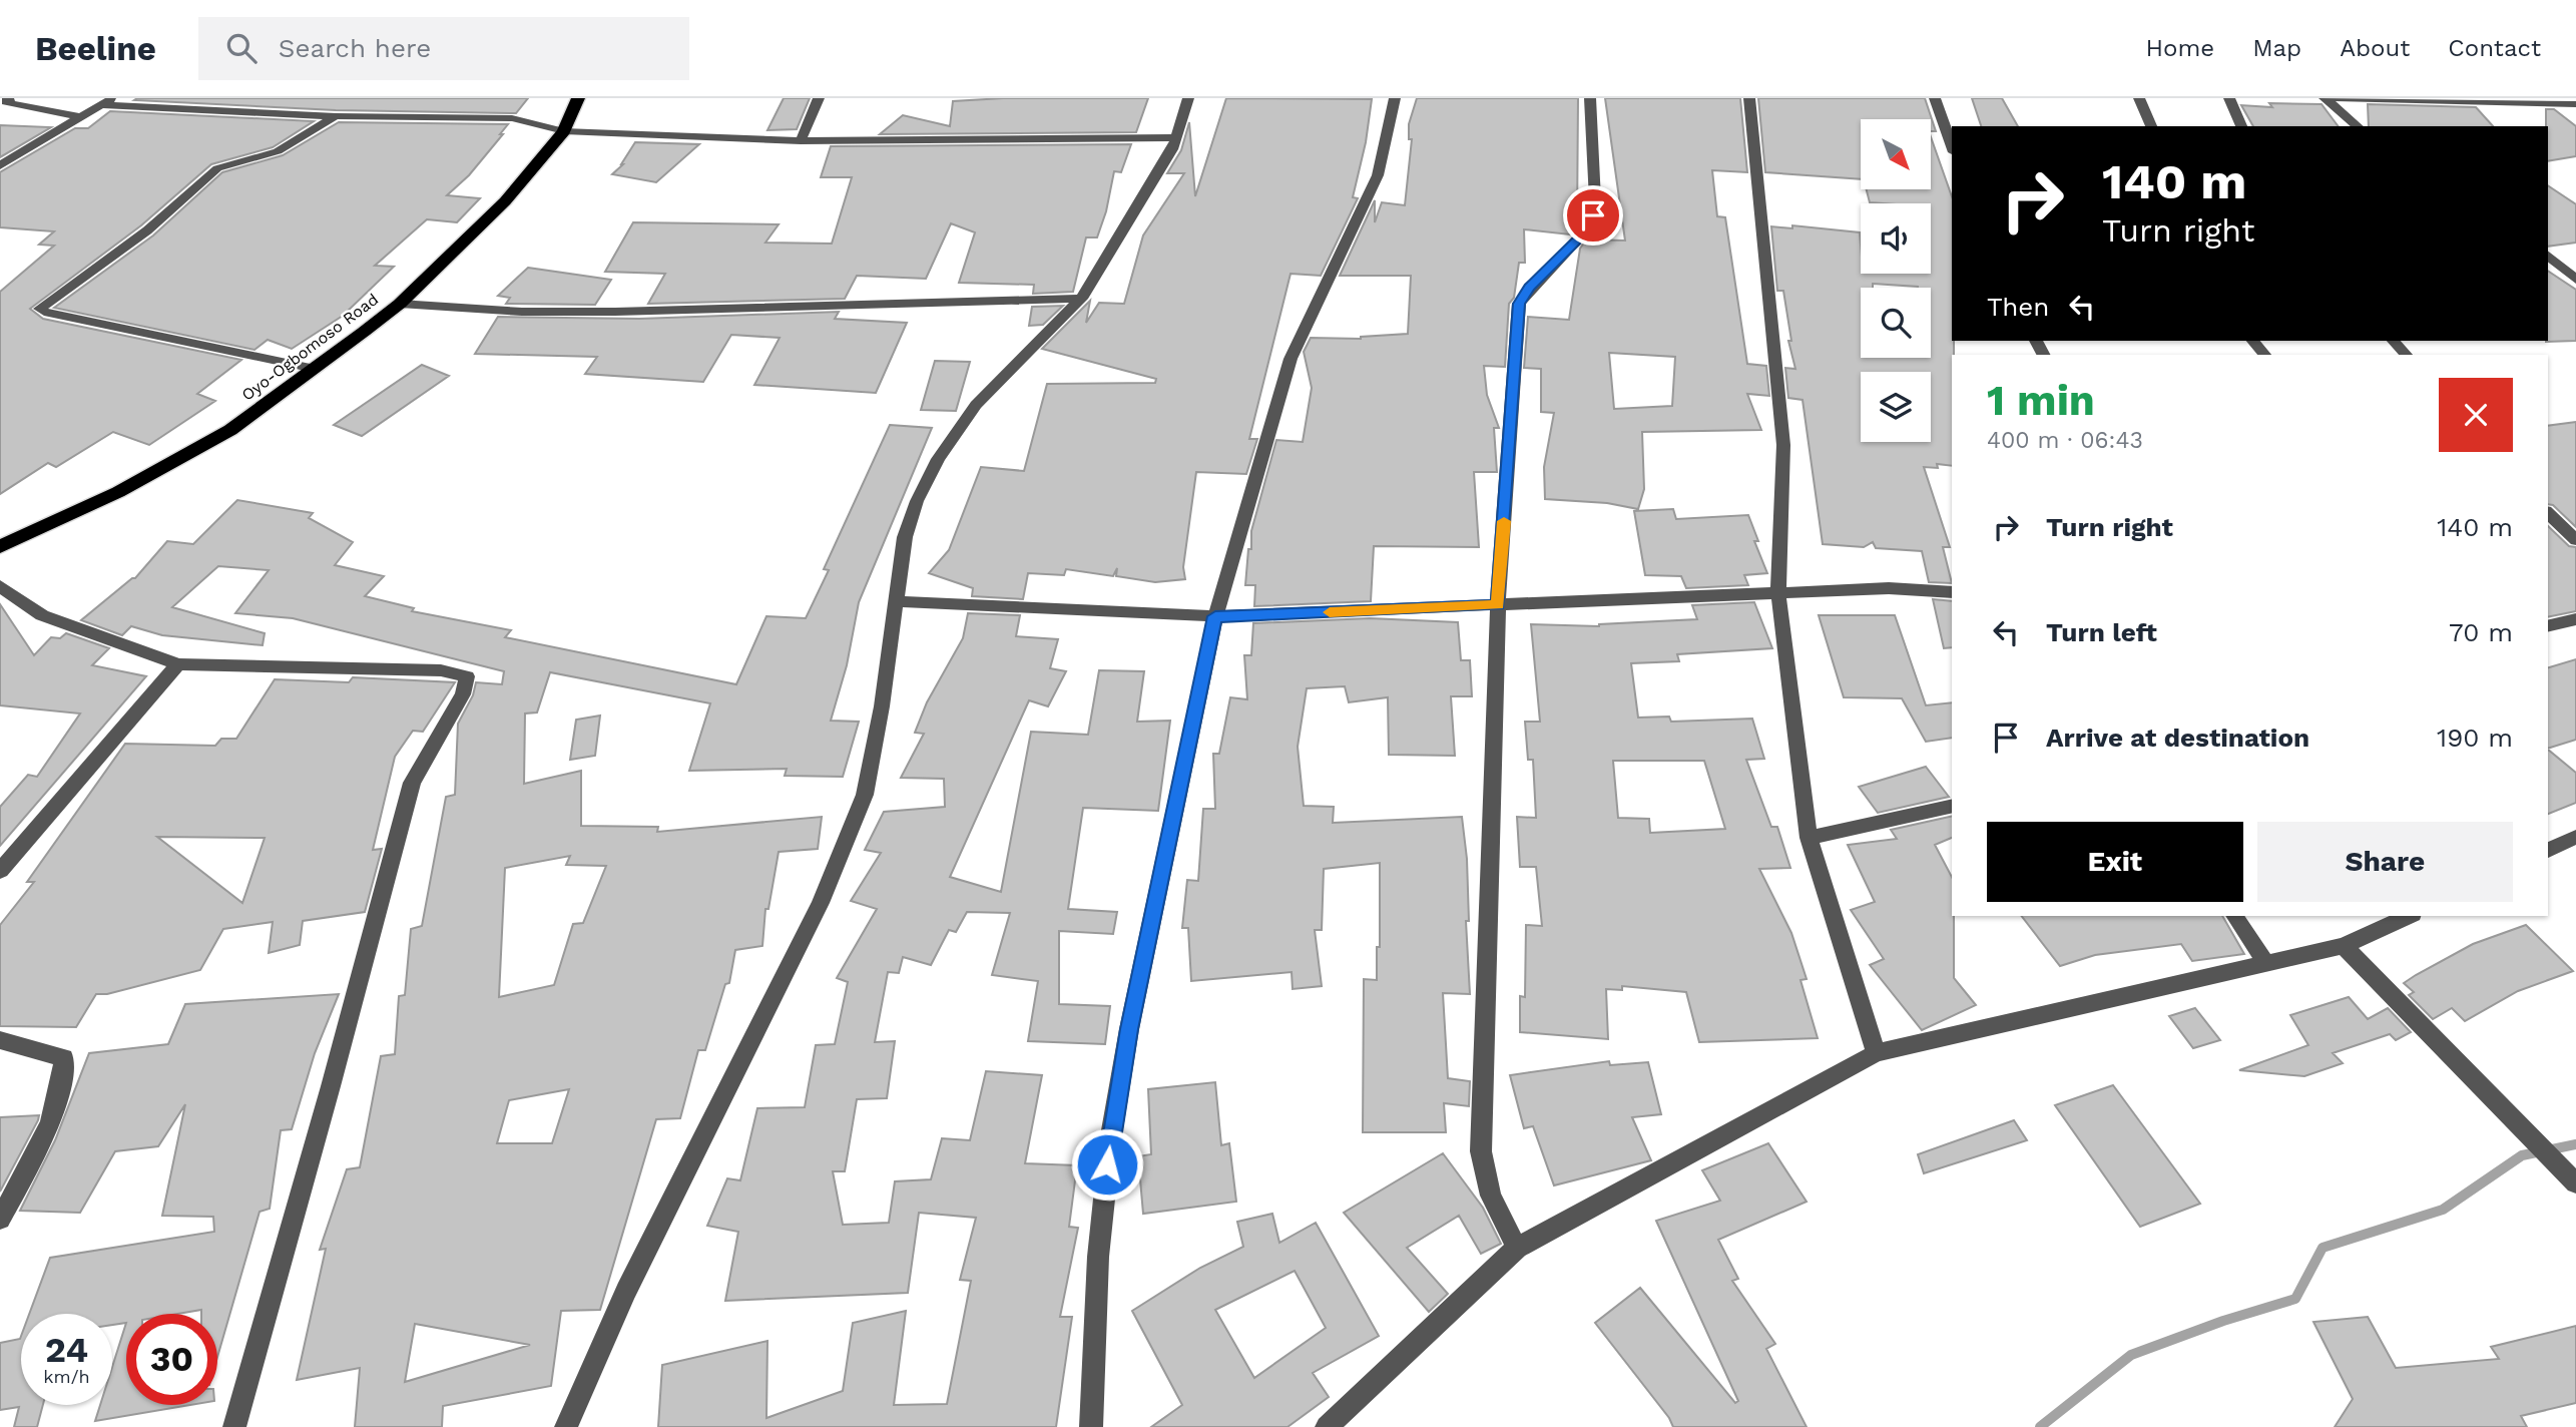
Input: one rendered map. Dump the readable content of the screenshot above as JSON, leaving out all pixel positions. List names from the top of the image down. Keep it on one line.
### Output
{"streets":{"highway":["Oyo-Ogbomoso Road"]},"north":"bottom right","page":{"header":"Beeline","search":"Search here","nav":["Home","Map","About","Contact"],"turn":["140 m","Turn right"],"then":"Then","heading":["1 min","400 m · 06:43"],"list":[{"name":"Turn right","value":"140 m"},{"name":"Turn left","value":"70 m"},{"name":"Arrive at destination","value":"190 m"}],"buttons":["Exit","Share"],"speed":"24 km/h","limit":"30"}}
